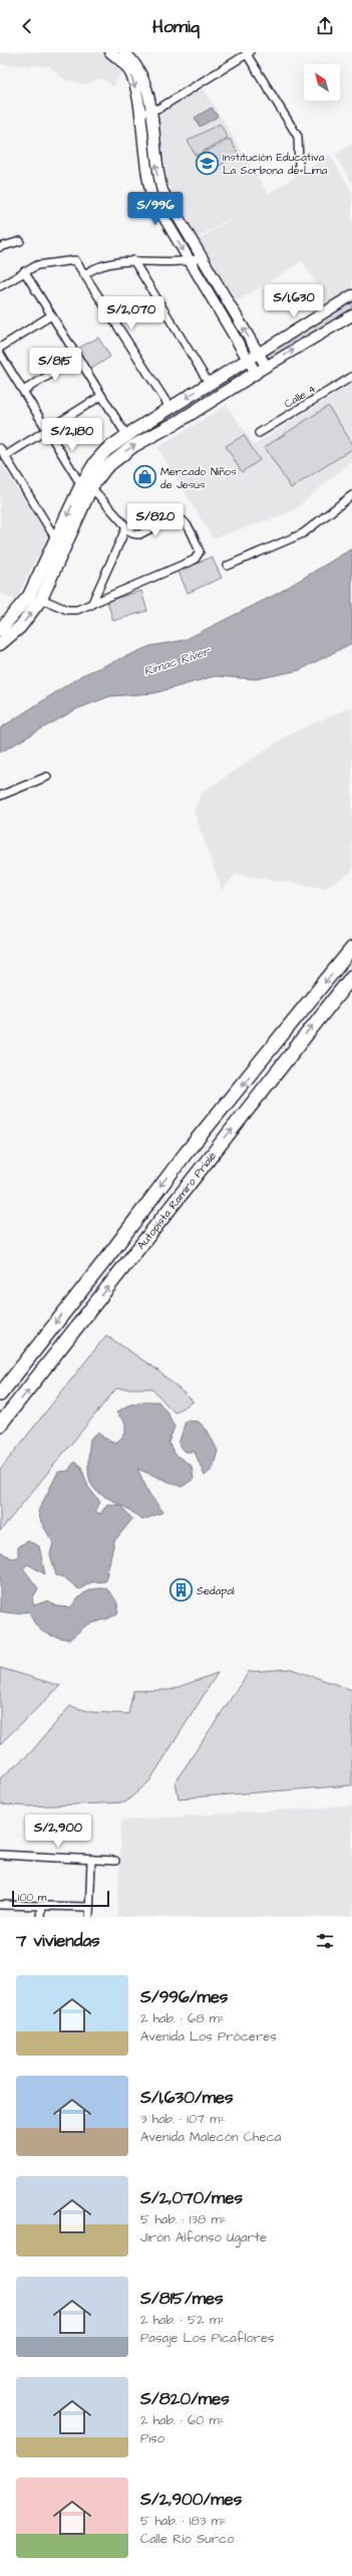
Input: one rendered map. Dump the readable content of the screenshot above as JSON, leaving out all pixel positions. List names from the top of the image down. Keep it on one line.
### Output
{"streets":{"highway":["Autopista Ramiro Prialé"],"street":["Calle 4"]},"water":["Rimac River"],"places":{"school or university":["Institución Educativa La Sorbona de Lima"],"shop":["Mercado Niños de Jesús"],"building":["Sedapal"]},"scale_bar":"100 m","north":"top left","page":{"header":"Homiq","price":["S/996","S/1,630","S/2,070","S/815","S/2,180","S/820","S/2,900"],"scale":"100 m","heading":"7 viviendas","list":[{"name":"S/996/mes","note":"2 hab. · 68 m² · Avenida Los Próceres"},{"name":"S/1,630/mes","note":"3 hab. · 107 m² · Avenida Malecón Checa"},{"name":"S/2,070/mes","note":"5 hab. · 138 m² · Jirón Alfonso Ugarte"},{"name":"S/815/mes","note":"2 hab. · 52 m² · Pasaje Los Picaflores"},{"name":"S/820/mes","note":"2 hab. · 60 m² · Piso"},{"name":"S/2,900/mes","note":"5 hab. · 183 m² · Calle Río Surco"}]}}
